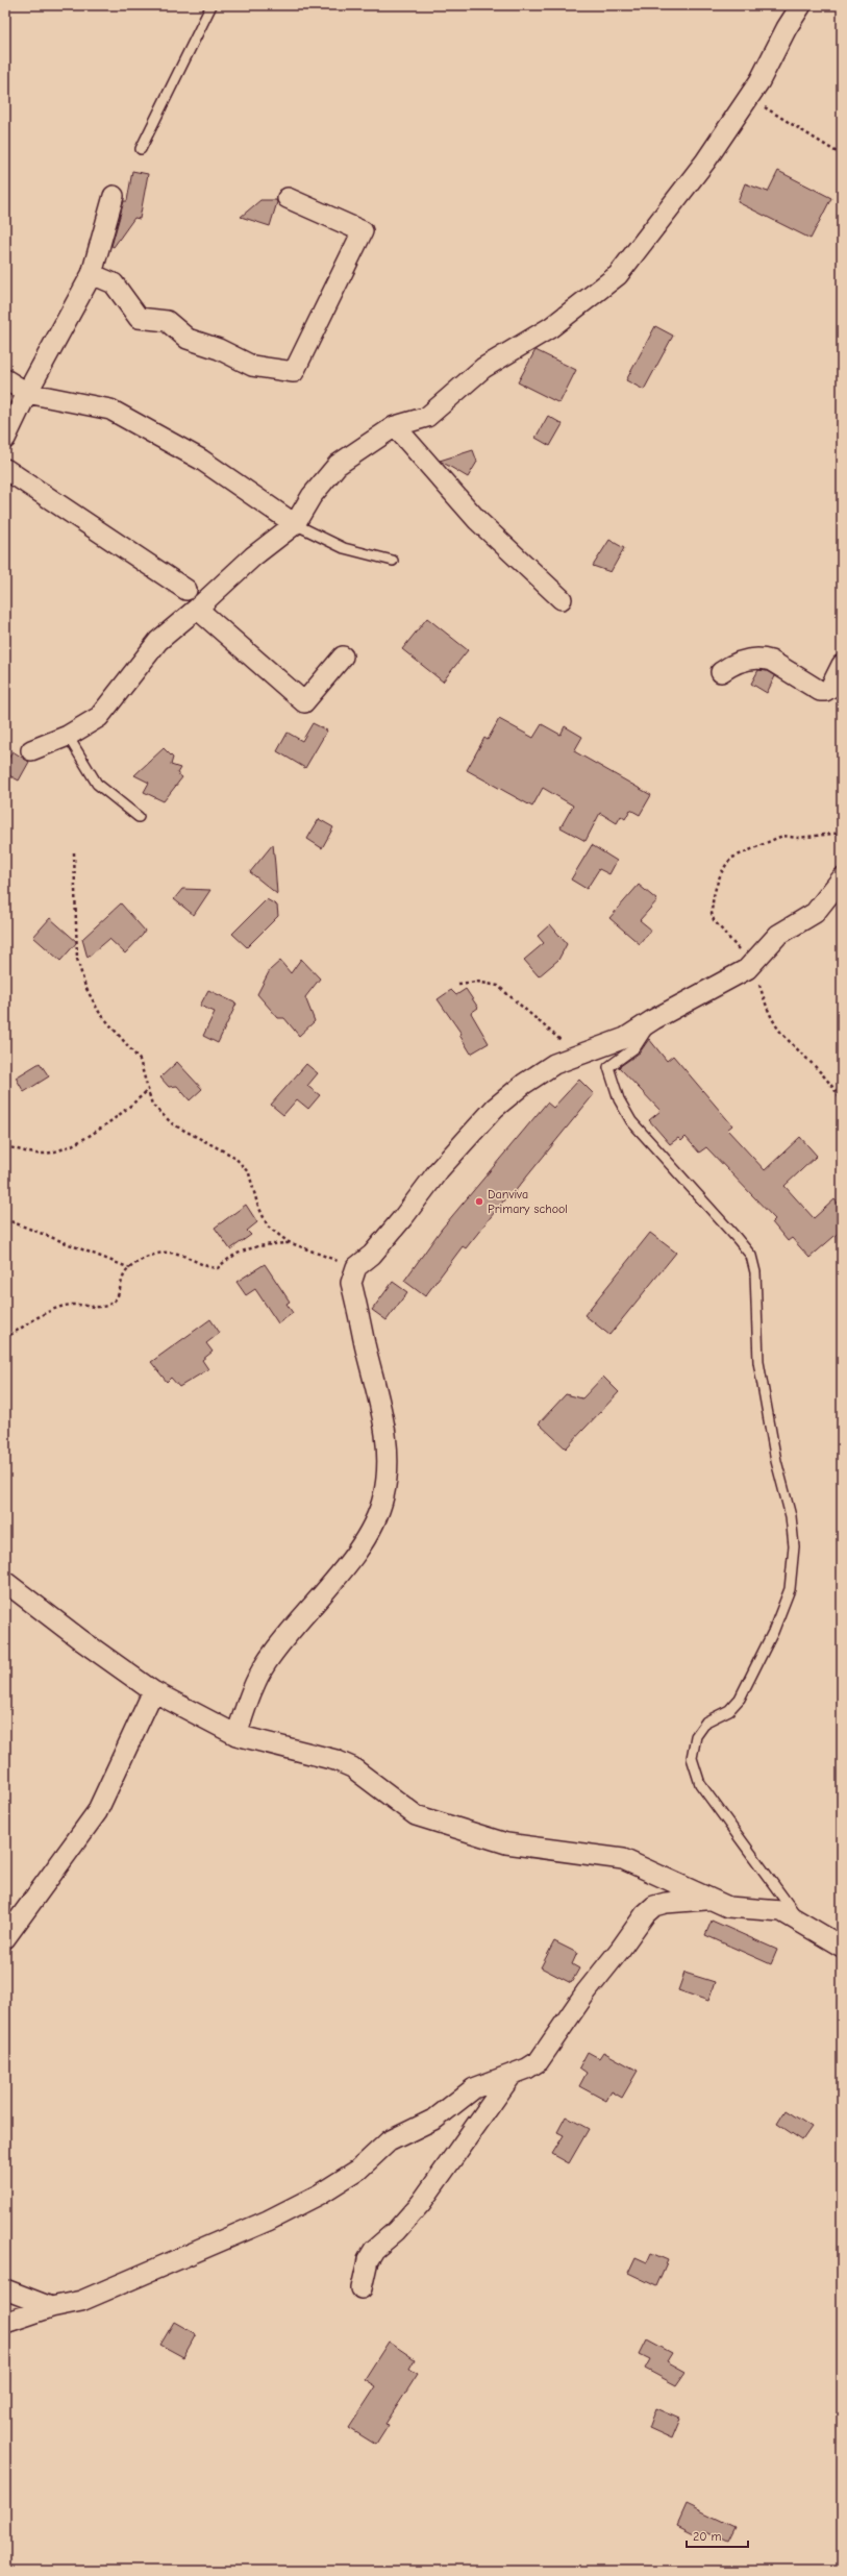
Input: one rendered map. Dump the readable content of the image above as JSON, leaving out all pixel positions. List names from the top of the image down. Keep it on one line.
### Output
{"places":["Danviva Primary school"],"scale_bar":"20 m"}
